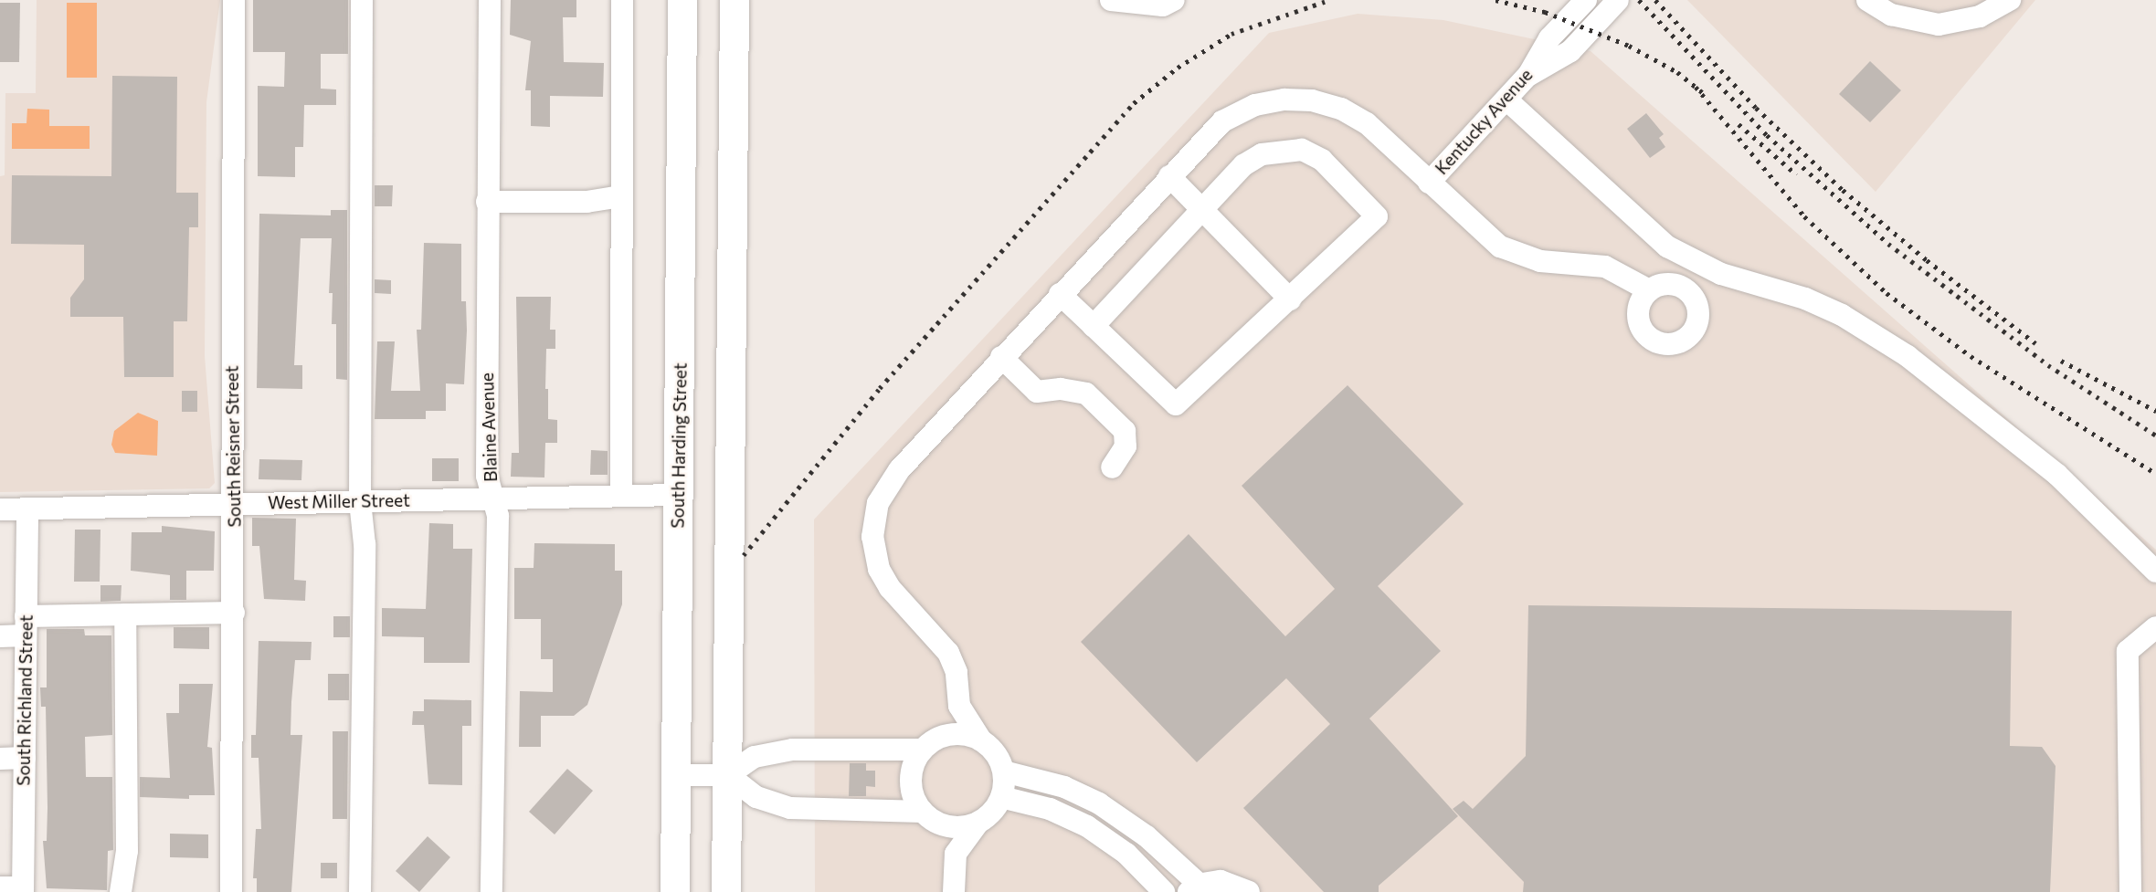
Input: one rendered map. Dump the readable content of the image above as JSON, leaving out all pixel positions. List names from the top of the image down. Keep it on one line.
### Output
{"streets":{"main road":["South Harding Street"],"street":["Kentucky Avenue","Blaine Avenue","South Reisner Street","West Miller Street","South Richland Street"]},"crossings":[["Blaine Avenue","West Miller Street"],["South Harding Street","West Miller Street"],["South Reisner Street","West Miller Street"],["West Miller Street","South Richland Street"]]}
